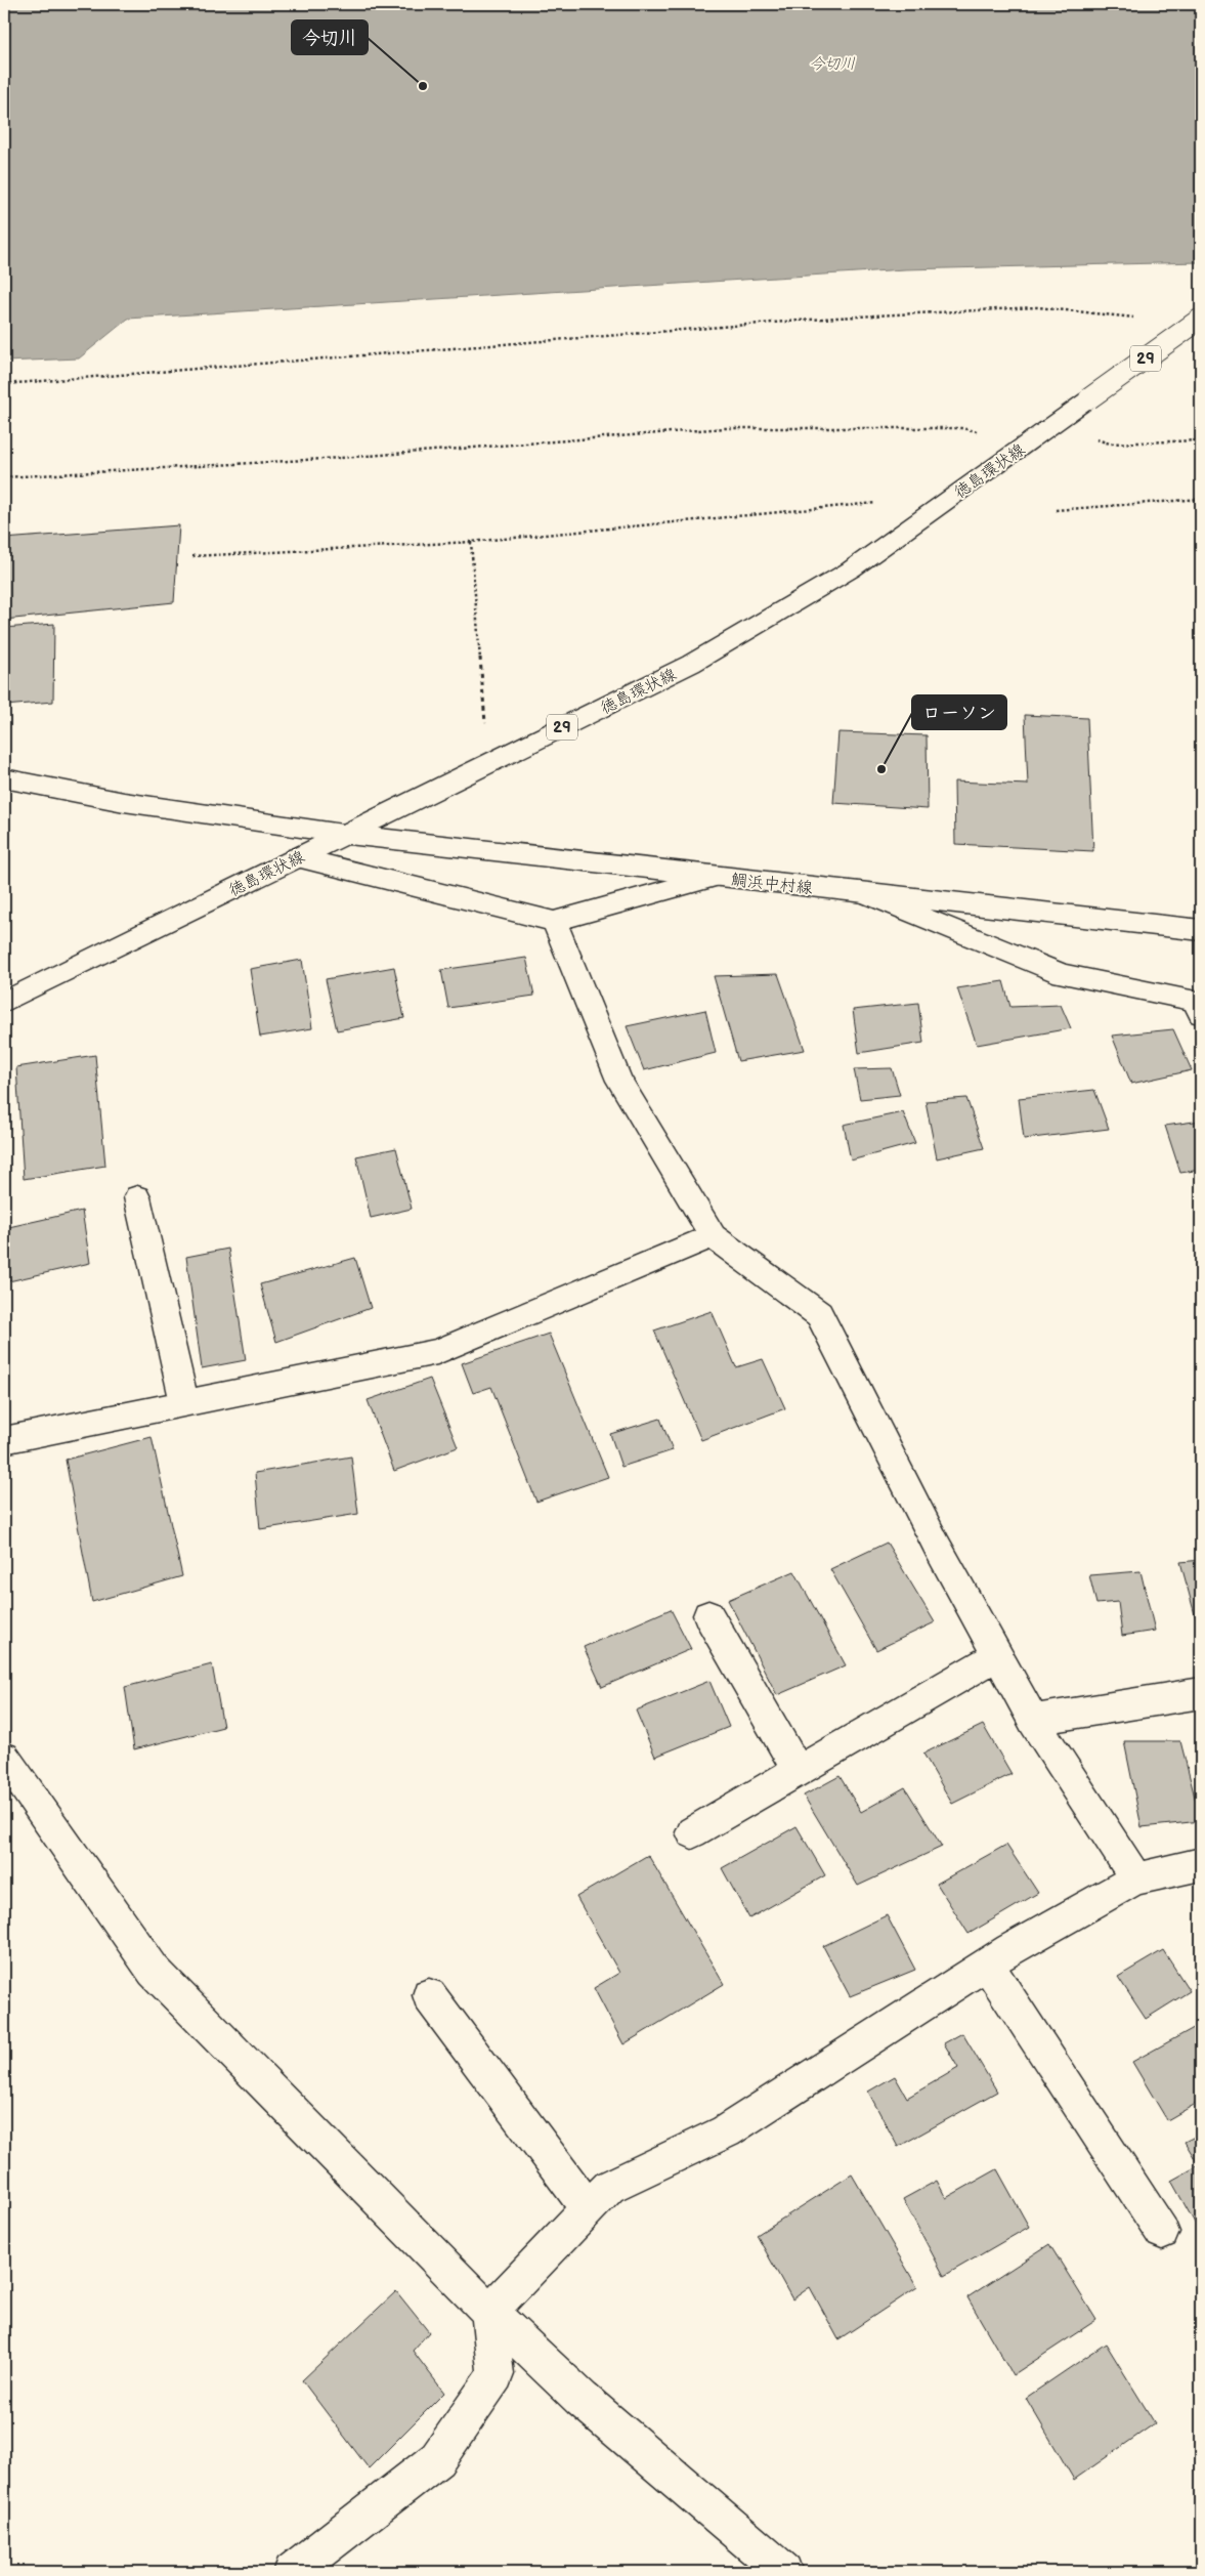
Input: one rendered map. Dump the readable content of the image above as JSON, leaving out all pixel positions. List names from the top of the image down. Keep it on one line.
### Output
{"streets":{"street":["29","徳島環状線","鯛浜中村線"]},"crossings":[["徳島環状線","鯛浜中村線"]],"water":["今切川"],"places":["今切川","ローソン"]}
